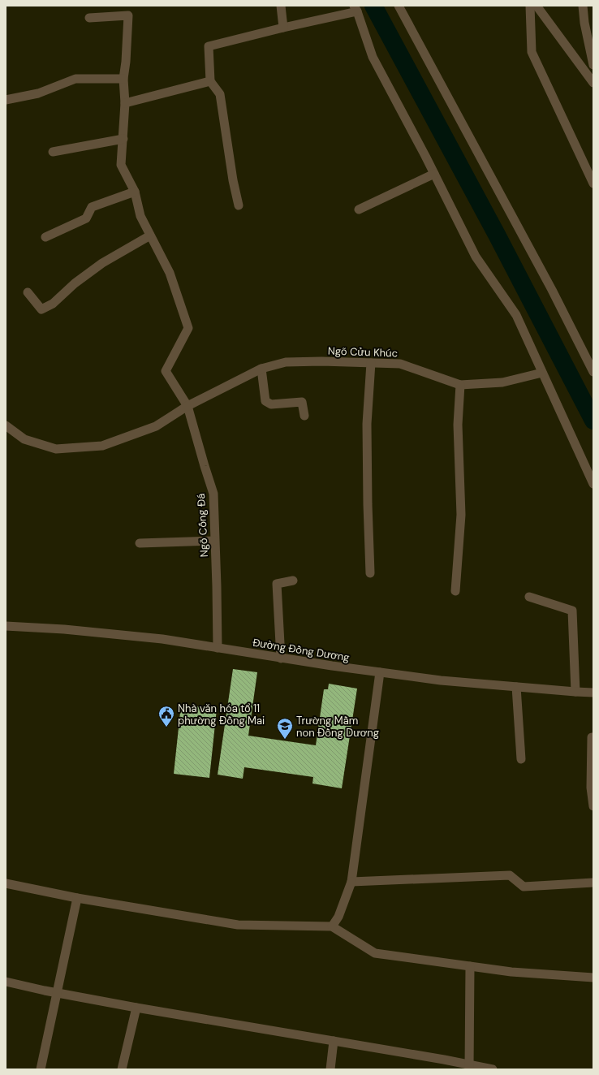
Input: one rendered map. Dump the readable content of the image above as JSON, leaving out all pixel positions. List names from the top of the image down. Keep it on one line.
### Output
{"streets":{"street":["Ngõ Cửu Khúc","Ngõ Cống Đá","Đường Đồng Dương"]},"crossings":[["Ngõ Cửu Khúc","Ngõ Cống Đá"],["Ngõ Cống Đá","Đường Đồng Dương"]],"places":{"public building":["Nhà văn hóa tổ 11 phường Đồng Mai"],"school or university":["Trường Mầm non Đồng Dương"]}}
